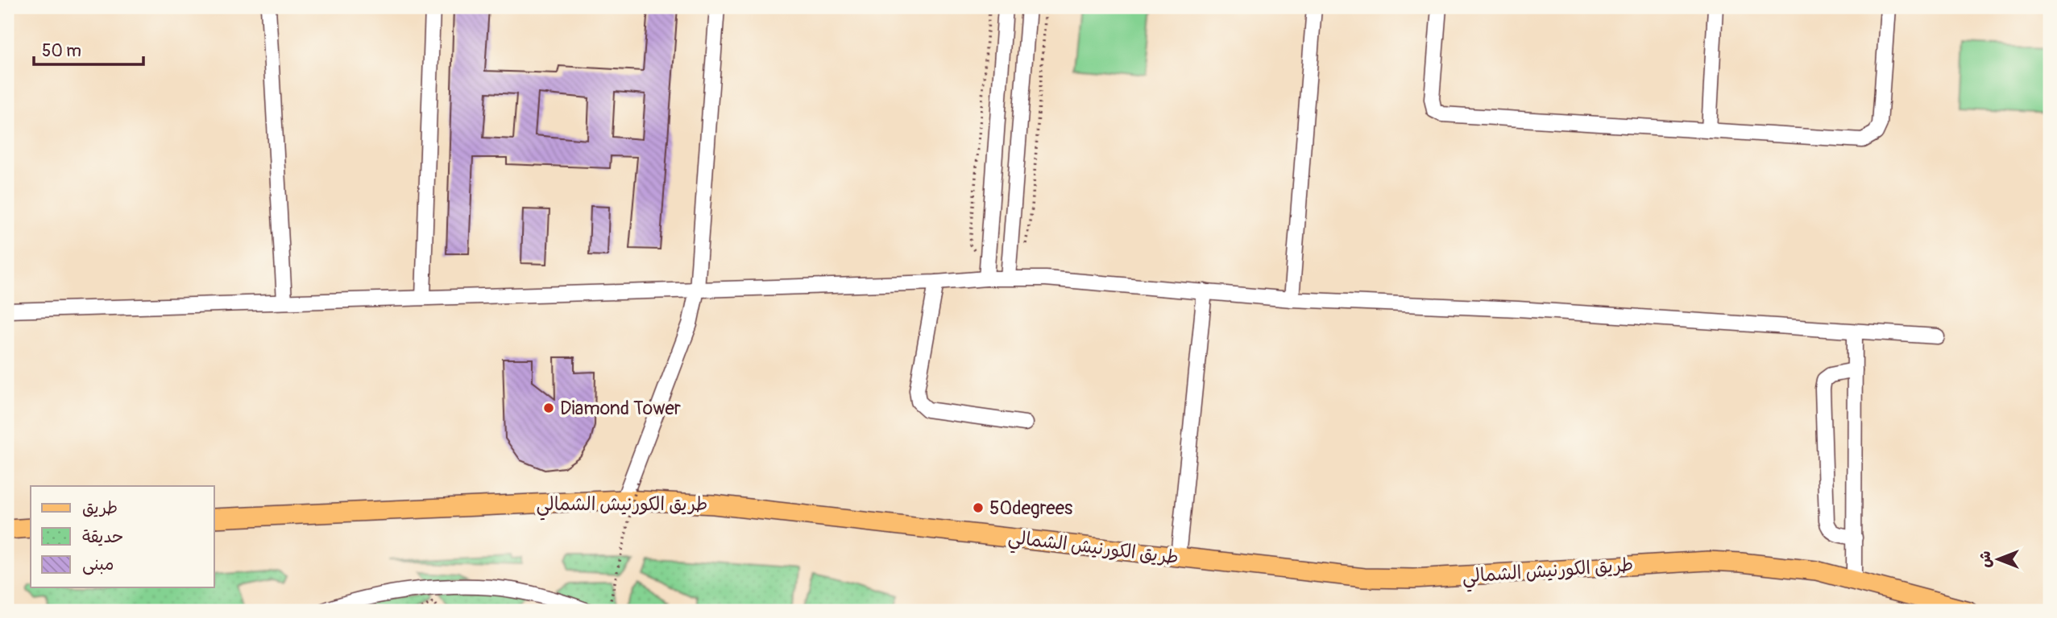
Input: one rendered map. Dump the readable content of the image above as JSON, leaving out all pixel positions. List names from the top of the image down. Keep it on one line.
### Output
{"streets":{"main road":["طريق الكورنيش الشمالي"]},"places":["Diamond Tower","50degrees"],"legend":["طريق","حديقة","مبنى"],"scale_bar":"50 m","north":"left"}
